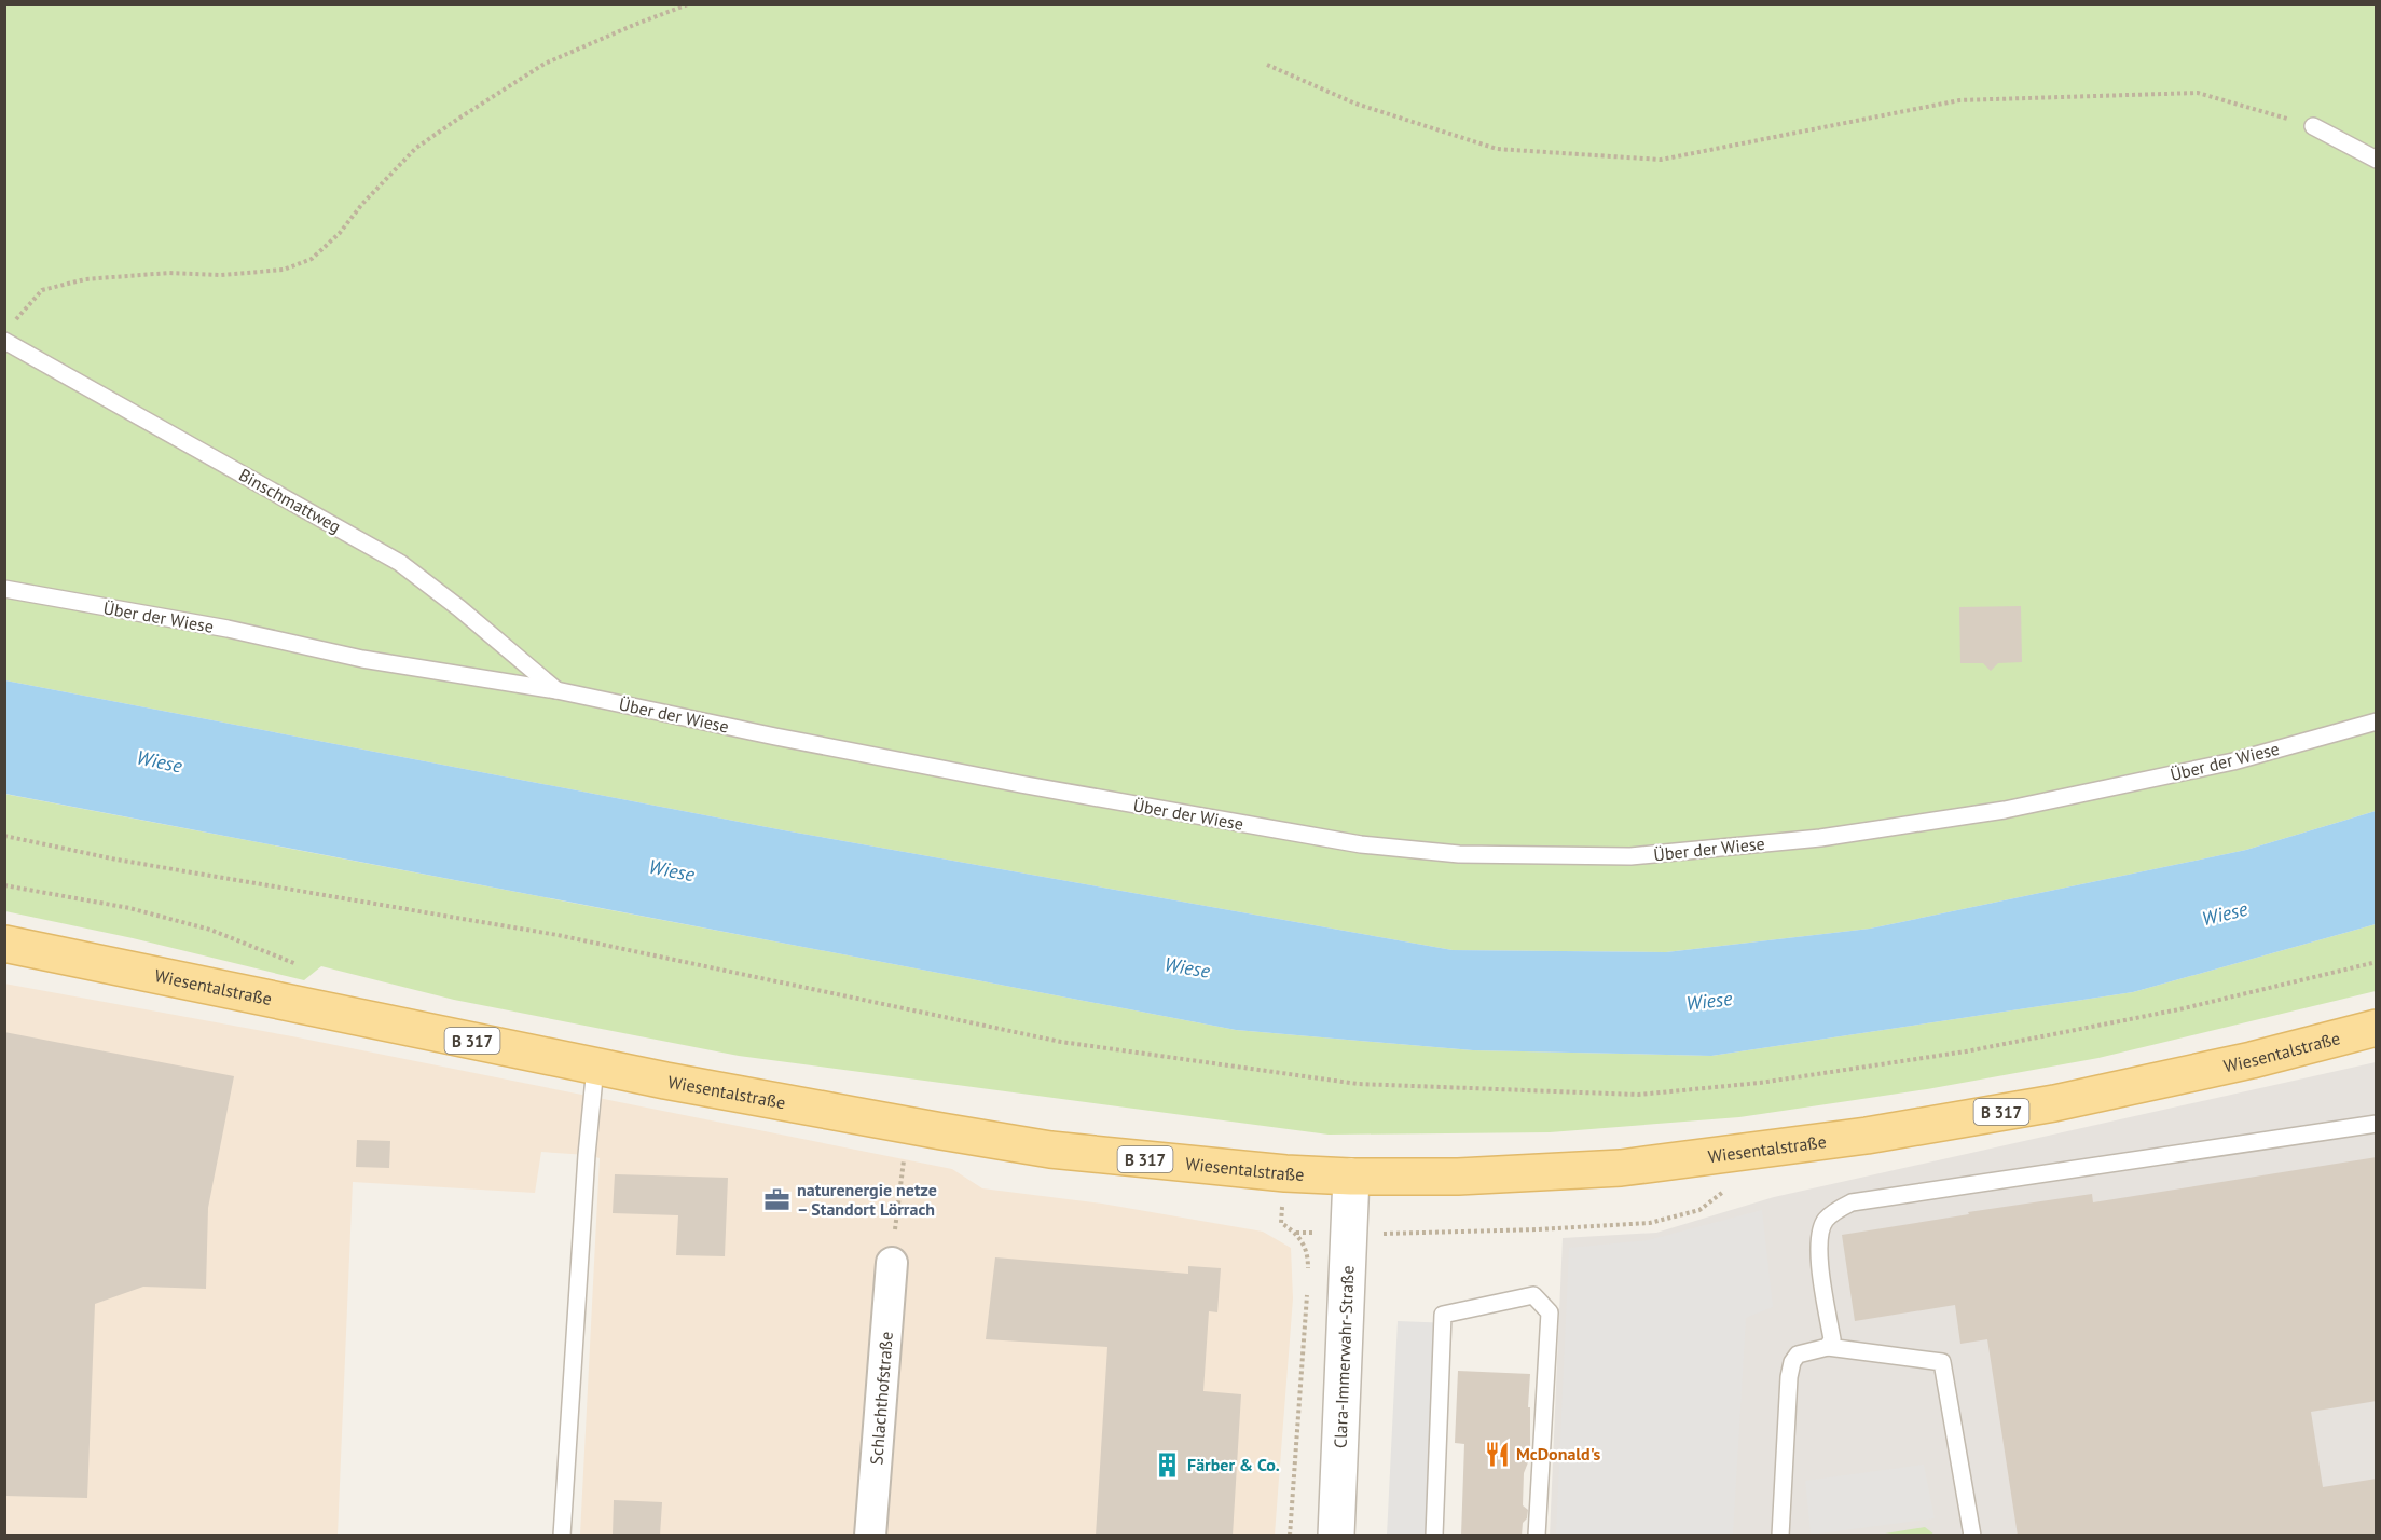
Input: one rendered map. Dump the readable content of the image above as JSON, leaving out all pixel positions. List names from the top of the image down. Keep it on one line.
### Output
{"streets":{"main road":["Wiesentalstraße","B 317"],"street":["Clara-Immerwahr-Straße","Schlachthofstraße"],"lane":["Binschmattweg","Über der Wiese"]},"crossings":[["Binschmattweg","Über der Wiese"],["Wiesentalstraße","Clara-Immerwahr-Straße"]],"water":["Wiese"],"places":{"office":["naturenergie netze – Standort Lörrach"],"restaurant":["McDonald's"],"building":["Färber & Co."]}}
